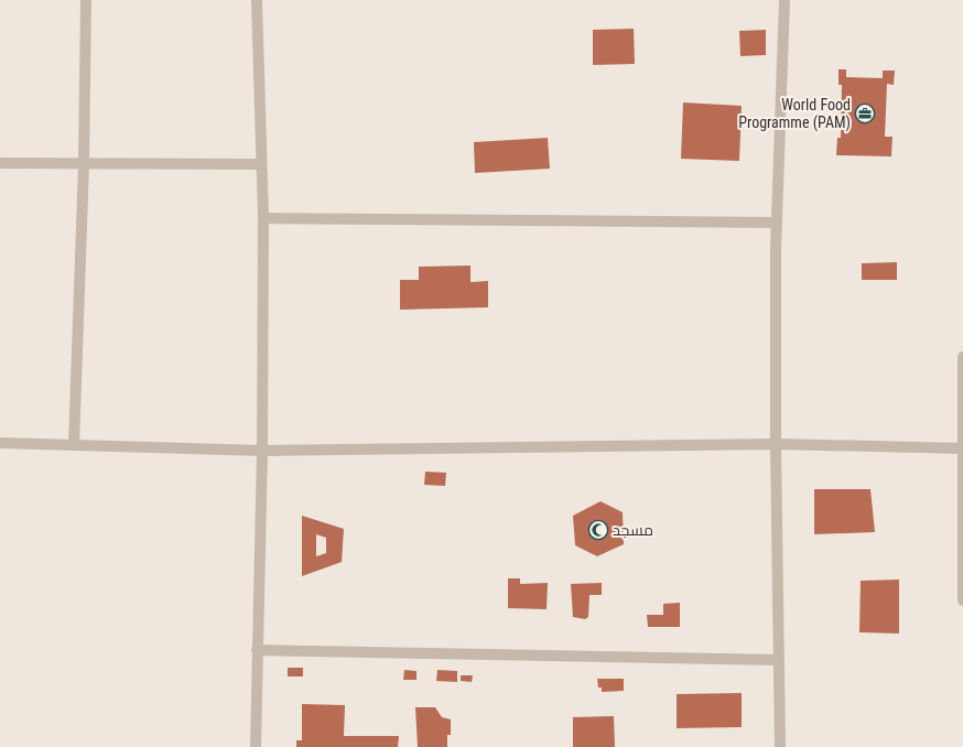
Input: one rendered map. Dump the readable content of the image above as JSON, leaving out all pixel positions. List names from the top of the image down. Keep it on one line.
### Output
{"places":{"office":["World Food Programme (PAM)"],"mosque":["مسجد"]}}
